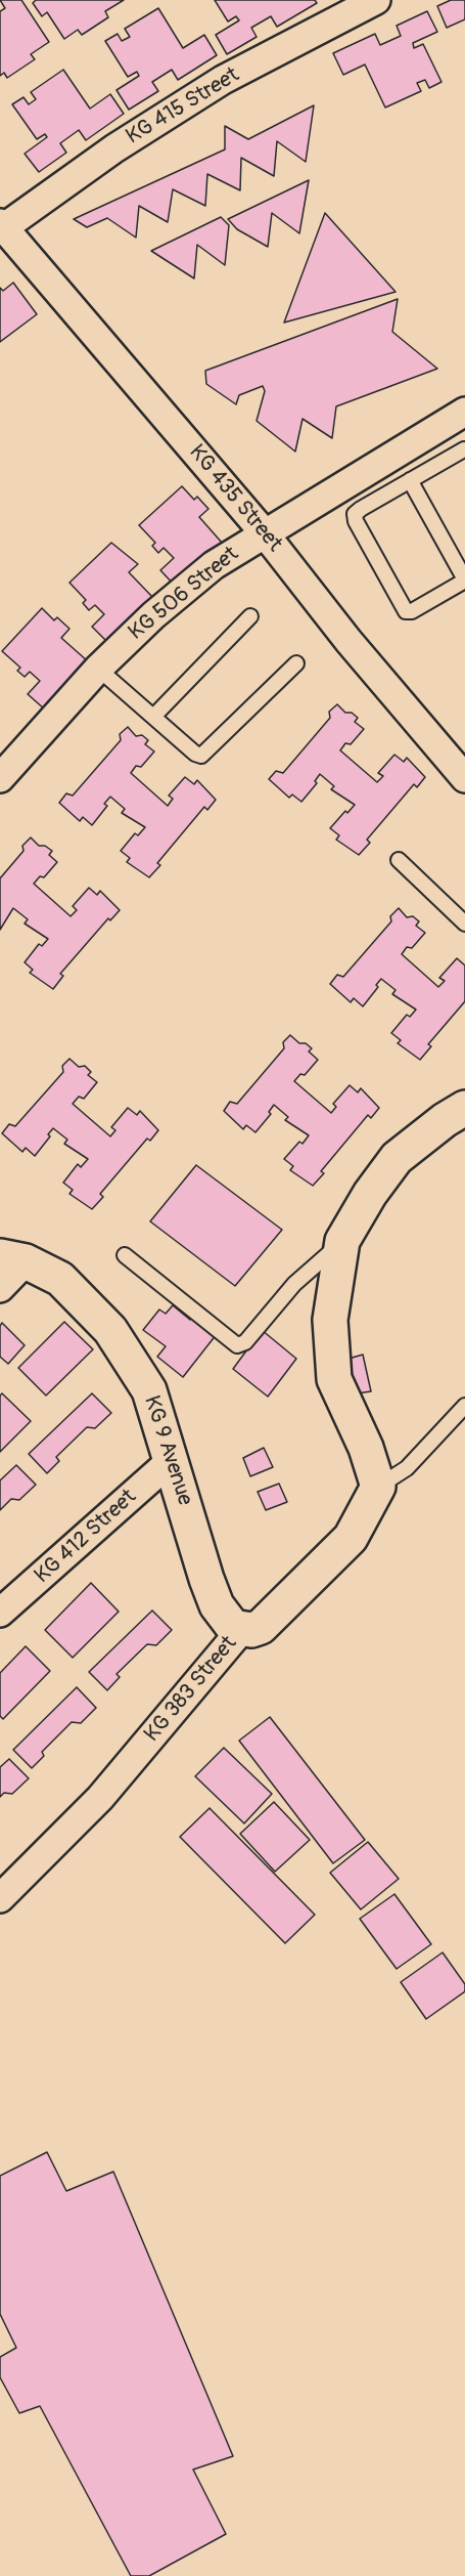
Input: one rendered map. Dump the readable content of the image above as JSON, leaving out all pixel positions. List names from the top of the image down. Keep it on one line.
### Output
{"streets":{"main road":["KG 9 Avenue","KG 383 Street"],"street":["KG 415 Street","KG 435 Street","KG 506 Street","KG 412 Street"]},"crossings":[["KG 415 Street","KG 435 Street"],["KG 435 Street","KG 506 Street"],["KG 9 Avenue","KG 412 Street"],["KG 9 Avenue","KG 383 Street"]]}
